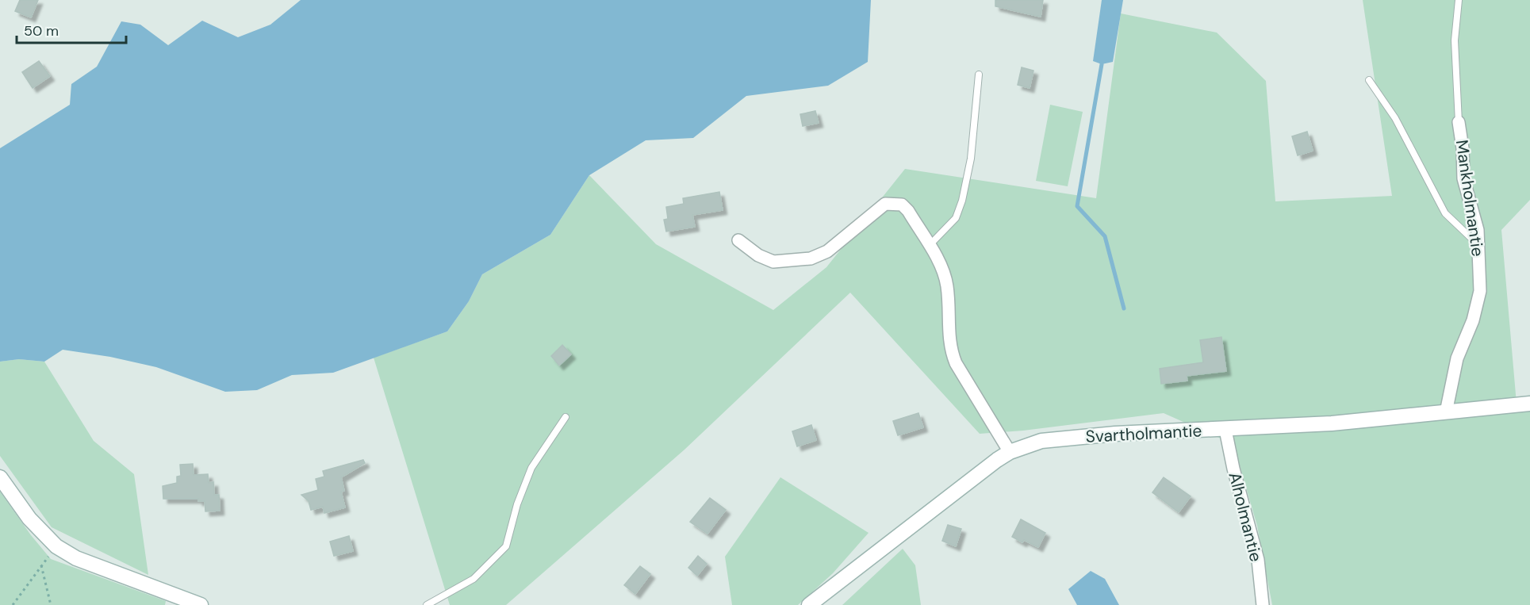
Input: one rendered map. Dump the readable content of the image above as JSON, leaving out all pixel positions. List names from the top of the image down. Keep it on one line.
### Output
{"streets":{"street":["Mankholmantie","Svartholmantie","Alholmantie"]},"crossings":[["Mankholmantie","Svartholmantie"],["Svartholmantie","Alholmantie"]],"scale_bar":"50 m"}
